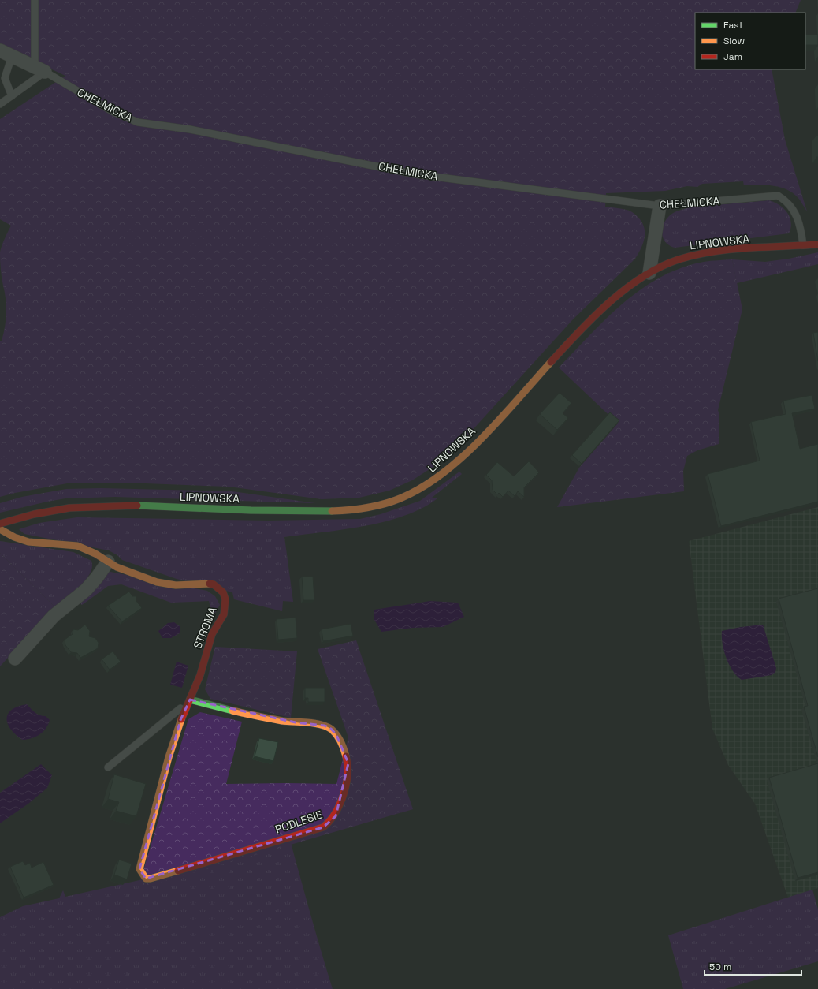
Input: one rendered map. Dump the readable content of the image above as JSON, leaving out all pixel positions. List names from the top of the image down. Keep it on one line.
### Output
{"streets":{"street":["CHEŁMICKA","LIPNOWSKA","STROMA","PODLESIE"]},"crossings":[["CHEŁMICKA","LIPNOWSKA"],["STROMA","PODLESIE"]],"legend":["Fast","Slow","Jam"],"scale_bar":"50 m"}
